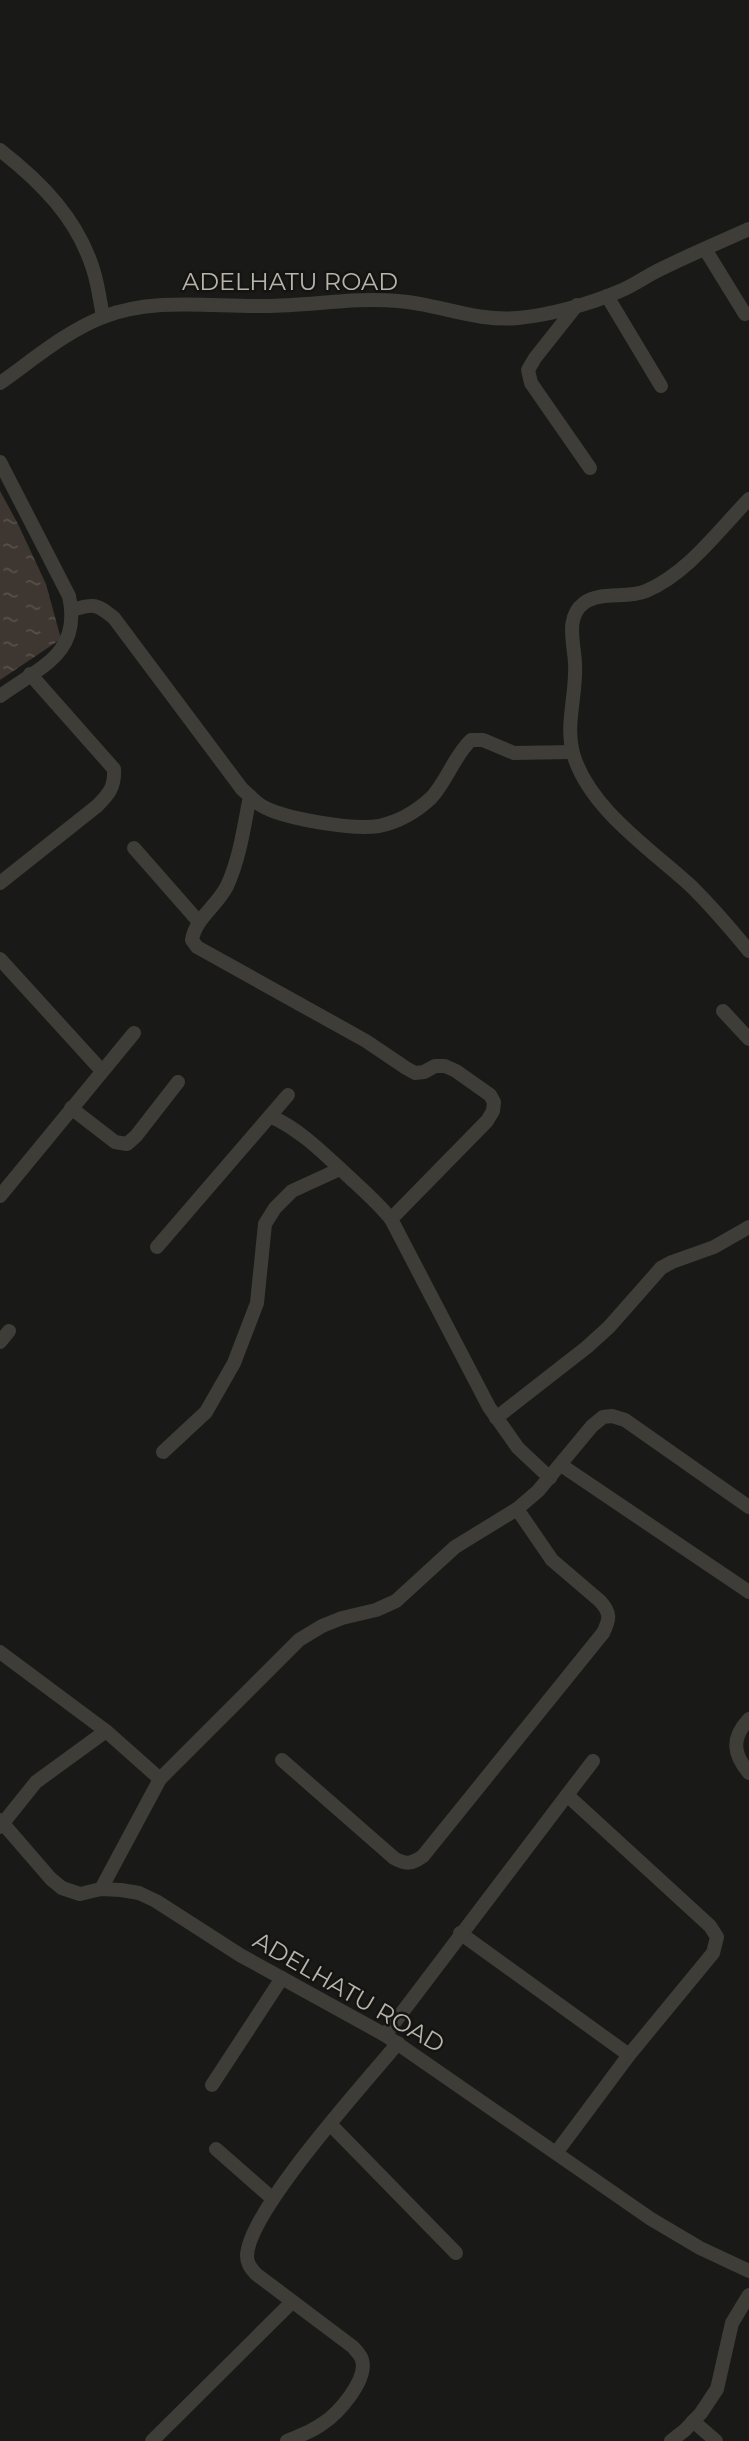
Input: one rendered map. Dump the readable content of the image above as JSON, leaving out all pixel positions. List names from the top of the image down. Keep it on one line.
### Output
{"streets":{"street":["ADELHATU ROAD"]}}
